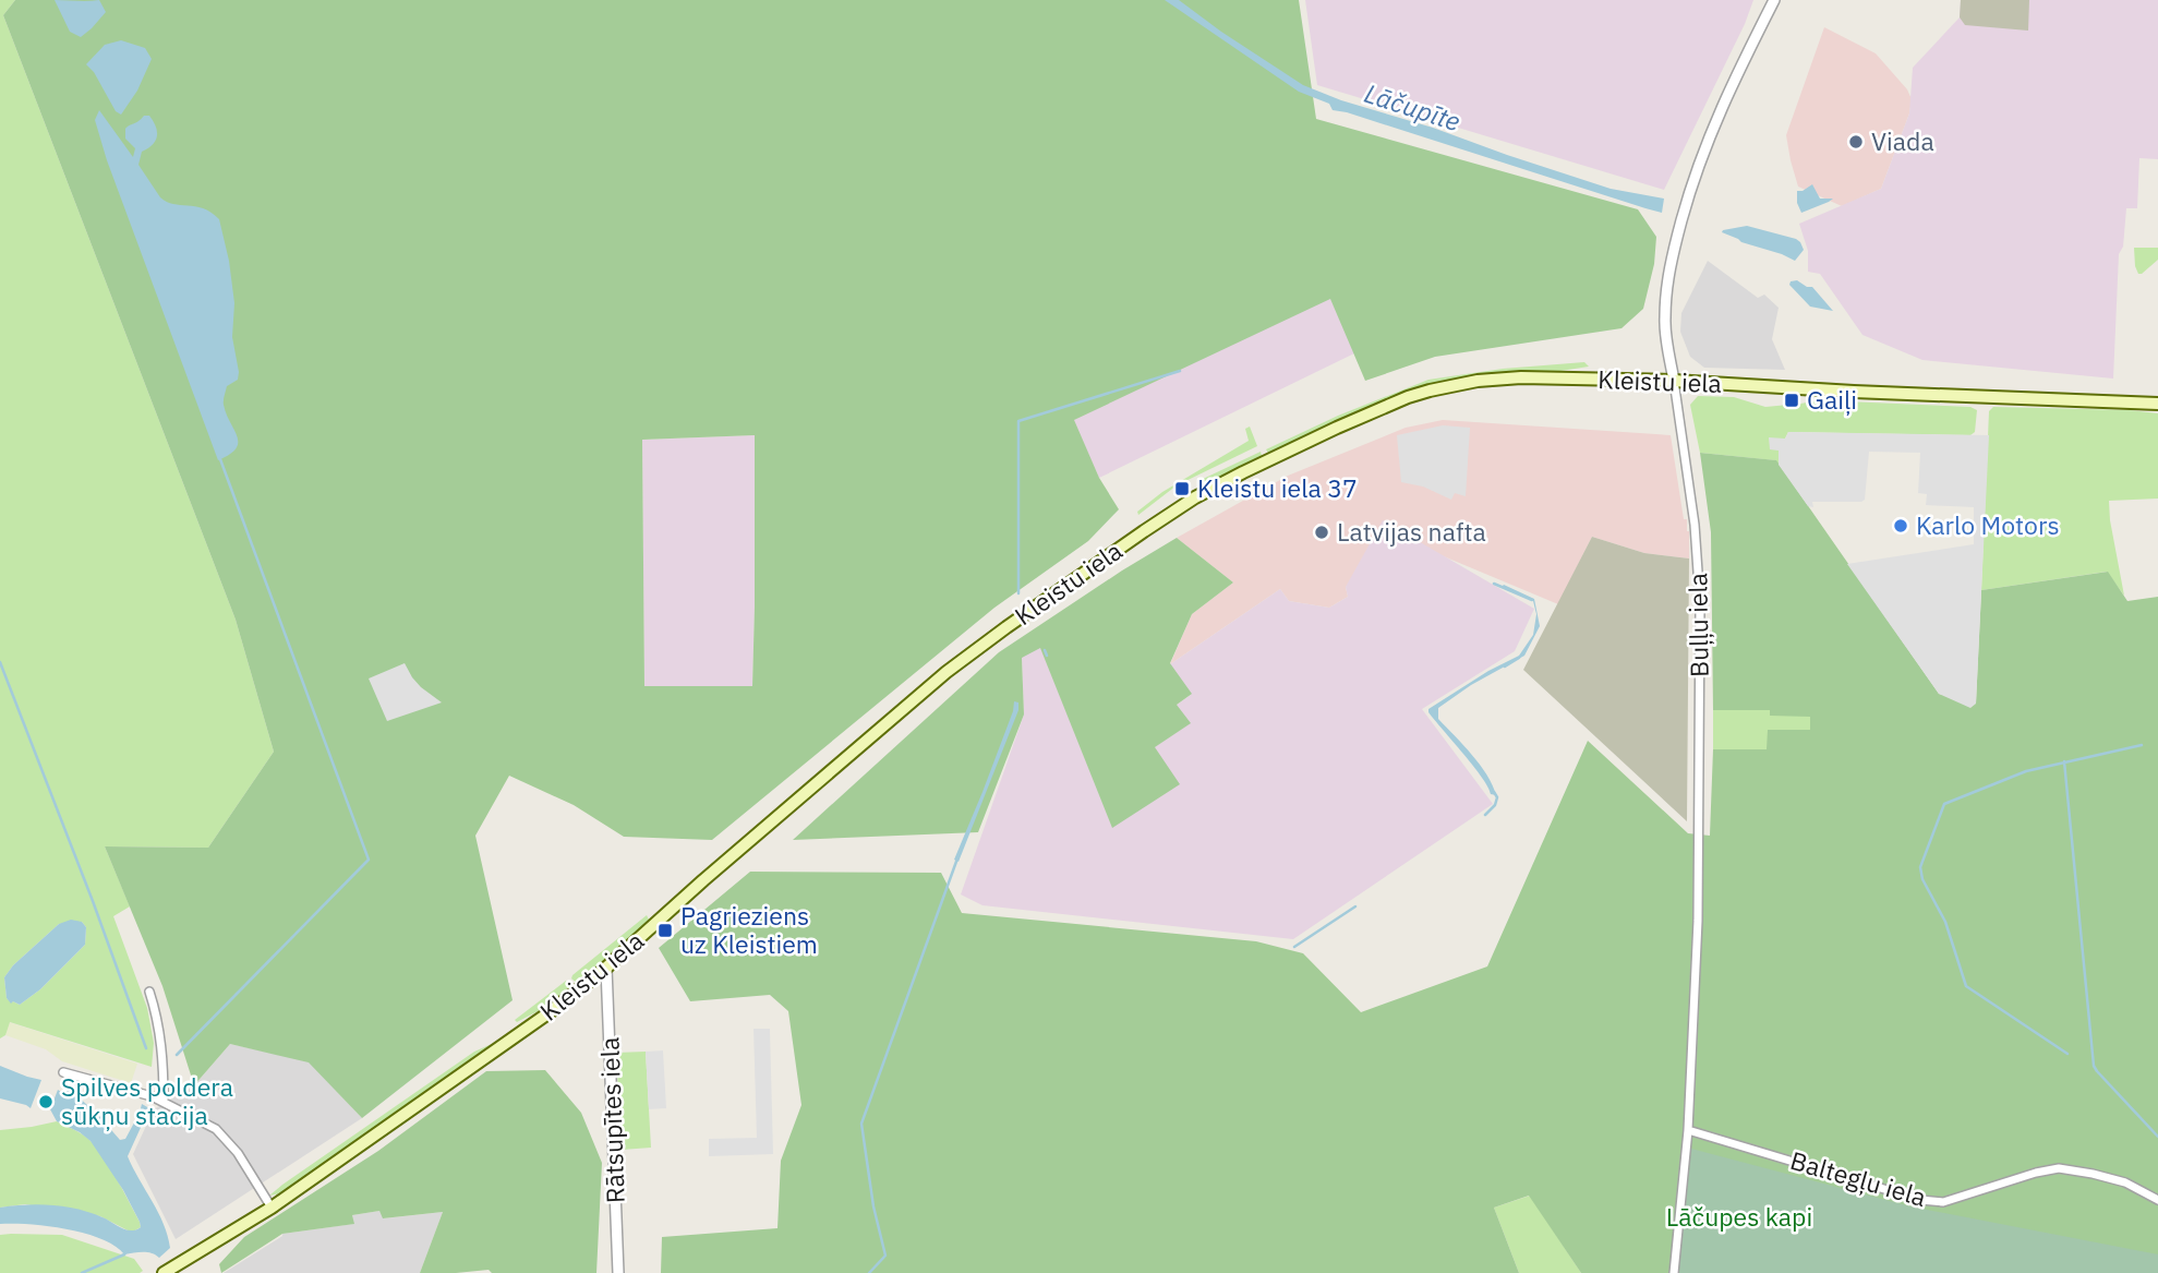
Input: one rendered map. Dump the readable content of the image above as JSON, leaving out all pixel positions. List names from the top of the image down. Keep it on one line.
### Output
{"streets":{"main road":["Kleistu iela"],"street":["Buļļu iela","Rātsupītes iela","Baltegļu iela"]},"crossings":[["Kleistu iela","Buļļu iela"],["Kleistu iela","Rātsupītes iela"],["Buļļu iela","Baltegļu iela"]],"water":["Lāčupīte"],"parks":["Lāčupes kapi"],"places":{"other":["Viada","Karlo Motors","Latvijas nafta","Spilves poldera sūkņu stacija"],"transit":["Gaiļi","Kleistu iela 37","Pagrieziens uz Kleistiem"]}}
